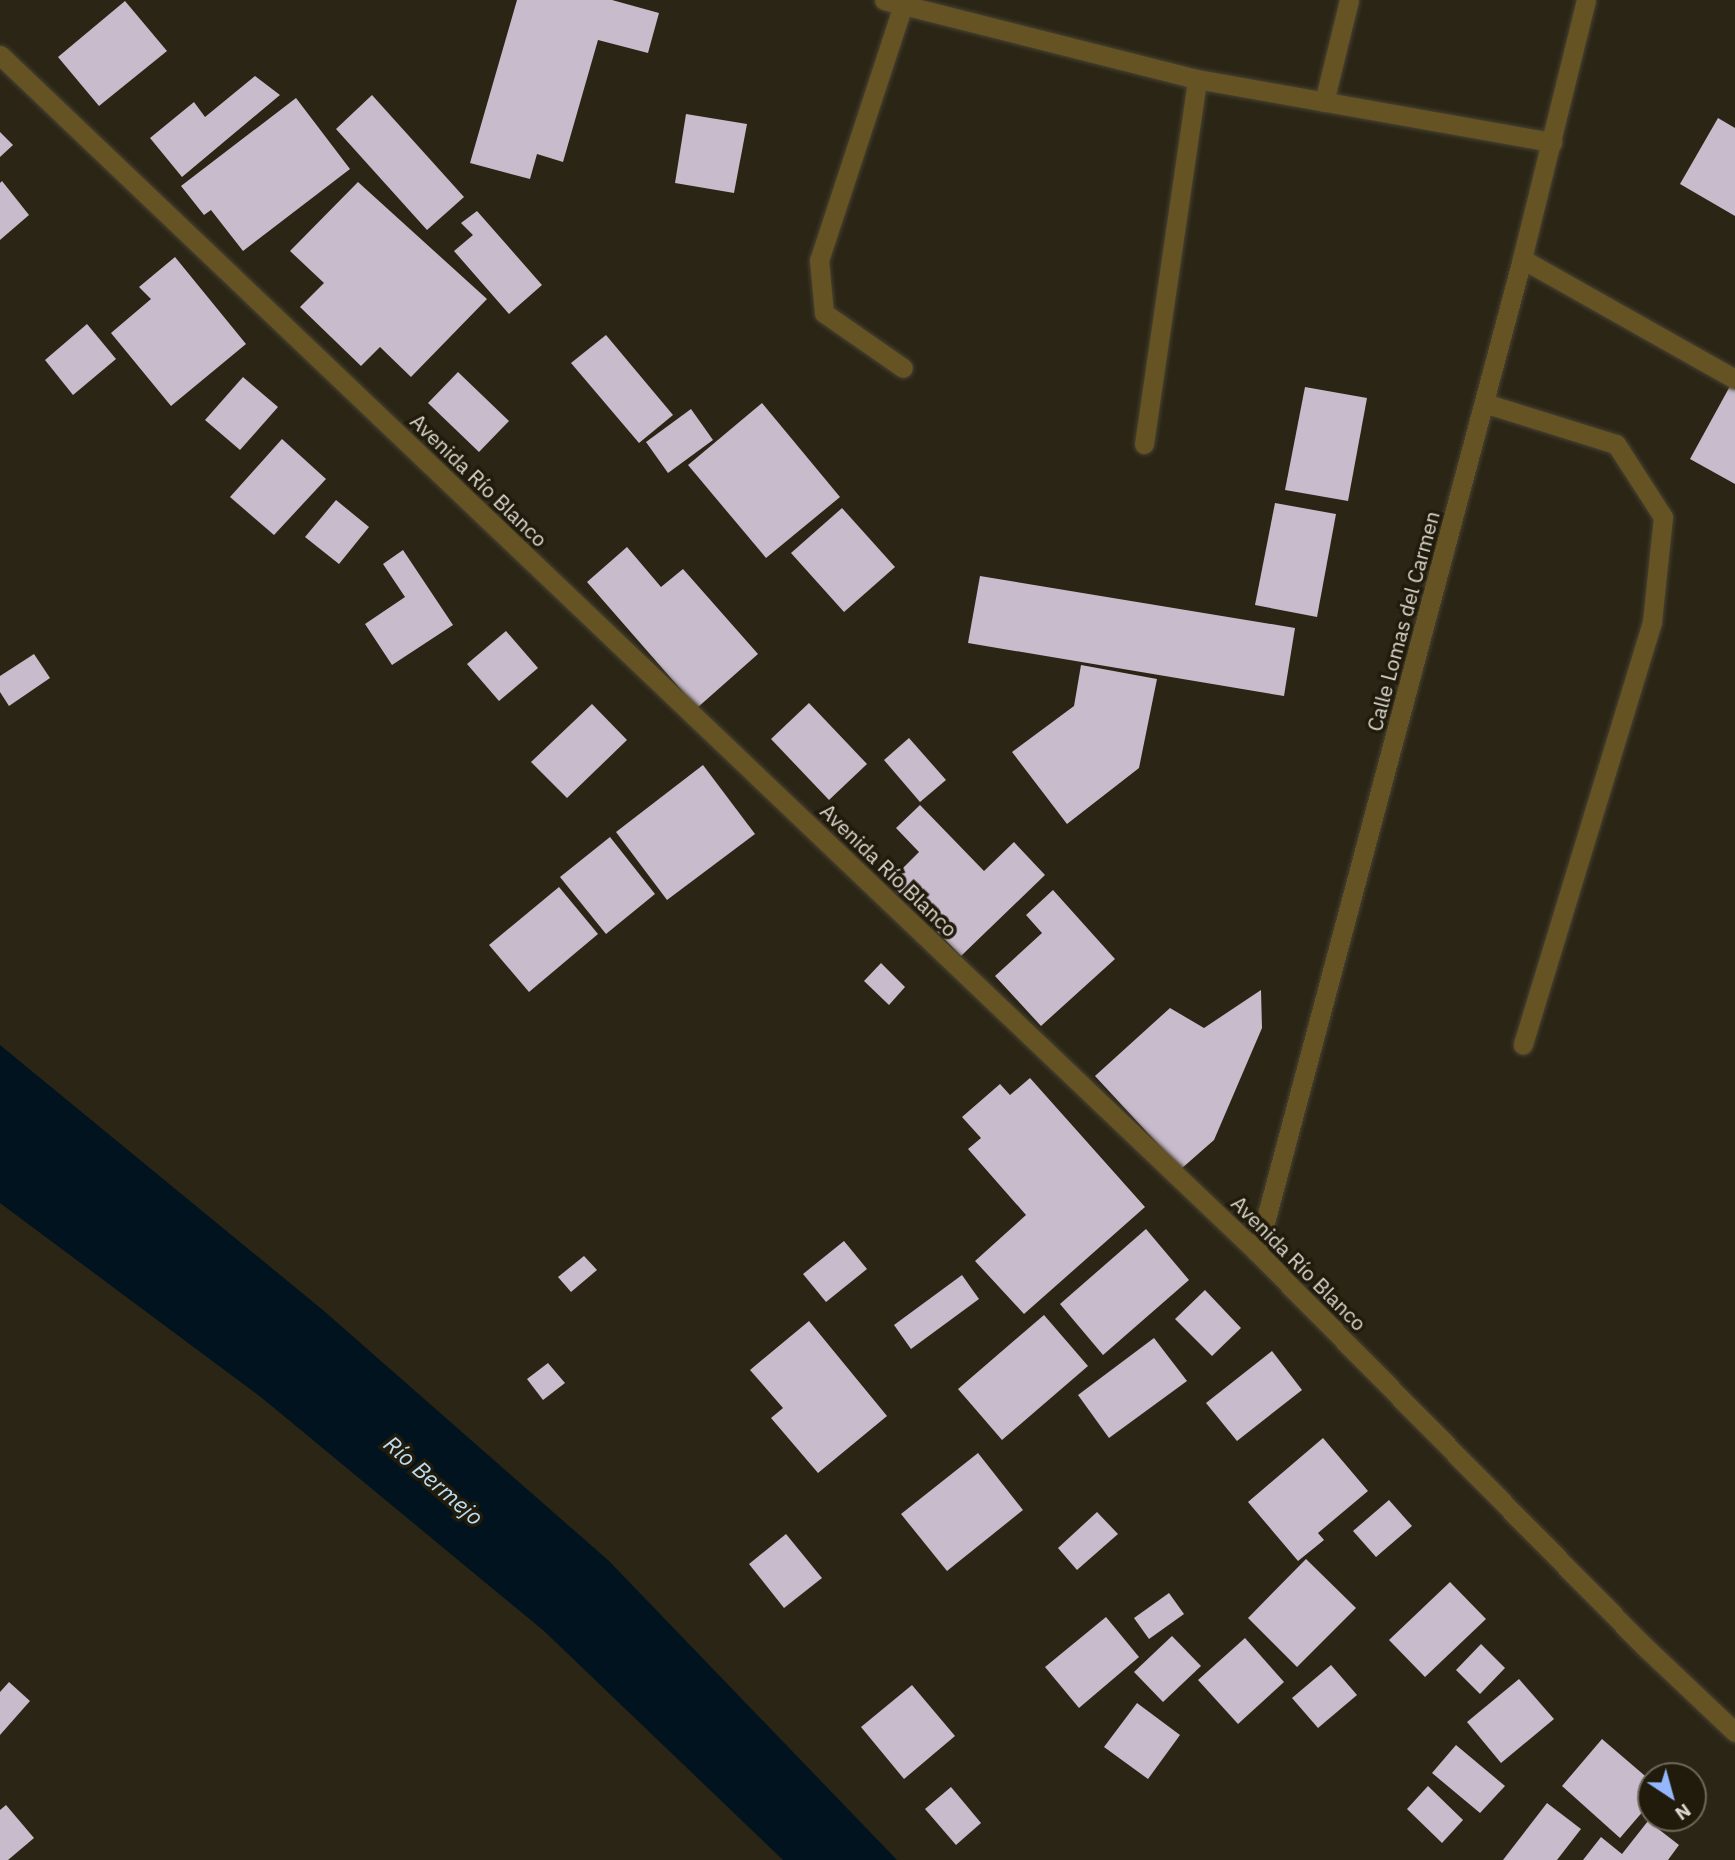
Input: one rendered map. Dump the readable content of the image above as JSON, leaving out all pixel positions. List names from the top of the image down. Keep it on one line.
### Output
{"streets":{"street":["Avenida Río Blanco","Calle Lomas del Carmen"]},"crossings":[["Avenida Río Blanco","Calle Lomas del Carmen"]],"water":["Río Bermejo"],"north":"bottom right"}
